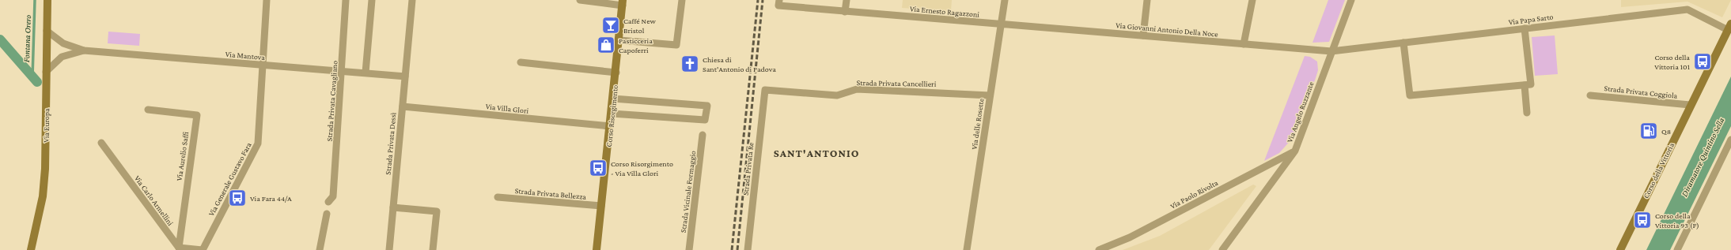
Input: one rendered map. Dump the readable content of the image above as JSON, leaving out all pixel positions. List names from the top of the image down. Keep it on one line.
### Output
{"streets":{"main road":["Corso Risorgimento","Via Europa","Corso della Vittoria"],"street":["Via Ernesto Ragazzoni","Via Papa Sarto","Via Giovanni Antonio Della Noce","Via Mantova","Strada Privata Cancellieri","Strada Privata Coggiola","Strada Privata Cavagliano","Via Villa Glori","Via Angelo Ruzzante","Via delle Rosette","Strada Privata Dessì","Via Aurelio Saffi","Strada Privata Re","Via Generale Gustavo Fara","Strada Vicinale Formaggio","Strada Privata Bellezza","Via Paolo Rivolta","Via Carlo Armellini"]},"crossings":[["Via Ernesto Ragazzoni","Via Giovanni Antonio Della Noce"],["Via Ernesto Ragazzoni","Via delle Rosette"],["Via Papa Sarto","Via Giovanni Antonio Della Noce"],["Via Papa Sarto","Via Angelo Ruzzante"],["Via Papa Sarto","Corso della Vittoria"],["Via Giovanni Antonio Della Noce","Via Angelo Ruzzante"],["Via Giovanni Antonio Della Noce","Via delle Rosette"],["Via Mantova","Strada Privata Cavagliano"],["Via Mantova","Via Europa"],["Via Mantova","Strada Privata Dessì"],["Via Mantova","Via Generale Gustavo Fara"],["Strada Privata Cancellieri","Via delle Rosette"],["Strada Privata Cancellieri","Strada Privata Re"],["Strada Privata Coggiola","Corso della Vittoria"],["Via Villa Glori","Corso Risorgimento"],["Via Villa Glori","Strada Privata Dessì"],["Via Angelo Ruzzante","Via Paolo Rivolta"],["Corso Risorgimento","Strada Privata Bellezza"],["Via Aurelio Saffi","Via Carlo Armellini"]],"districts":["SANT'ANTONIO"],"water":["Fontana Orero","Diramatore Quintino Sella"],"places":{"bar":["Caffé New Bristol"],"shop":["Pasticceria Capoferri"],"bus stop":["Corso della Vittoria 101","Corso Risorgimento - Via Villa Glori","Via Fara 44/A","Corso della Vittoria 93 (F)"],"church":["Chiesa di Sant'Antonio di Padova"],"fuel station":["Q8"]}}
